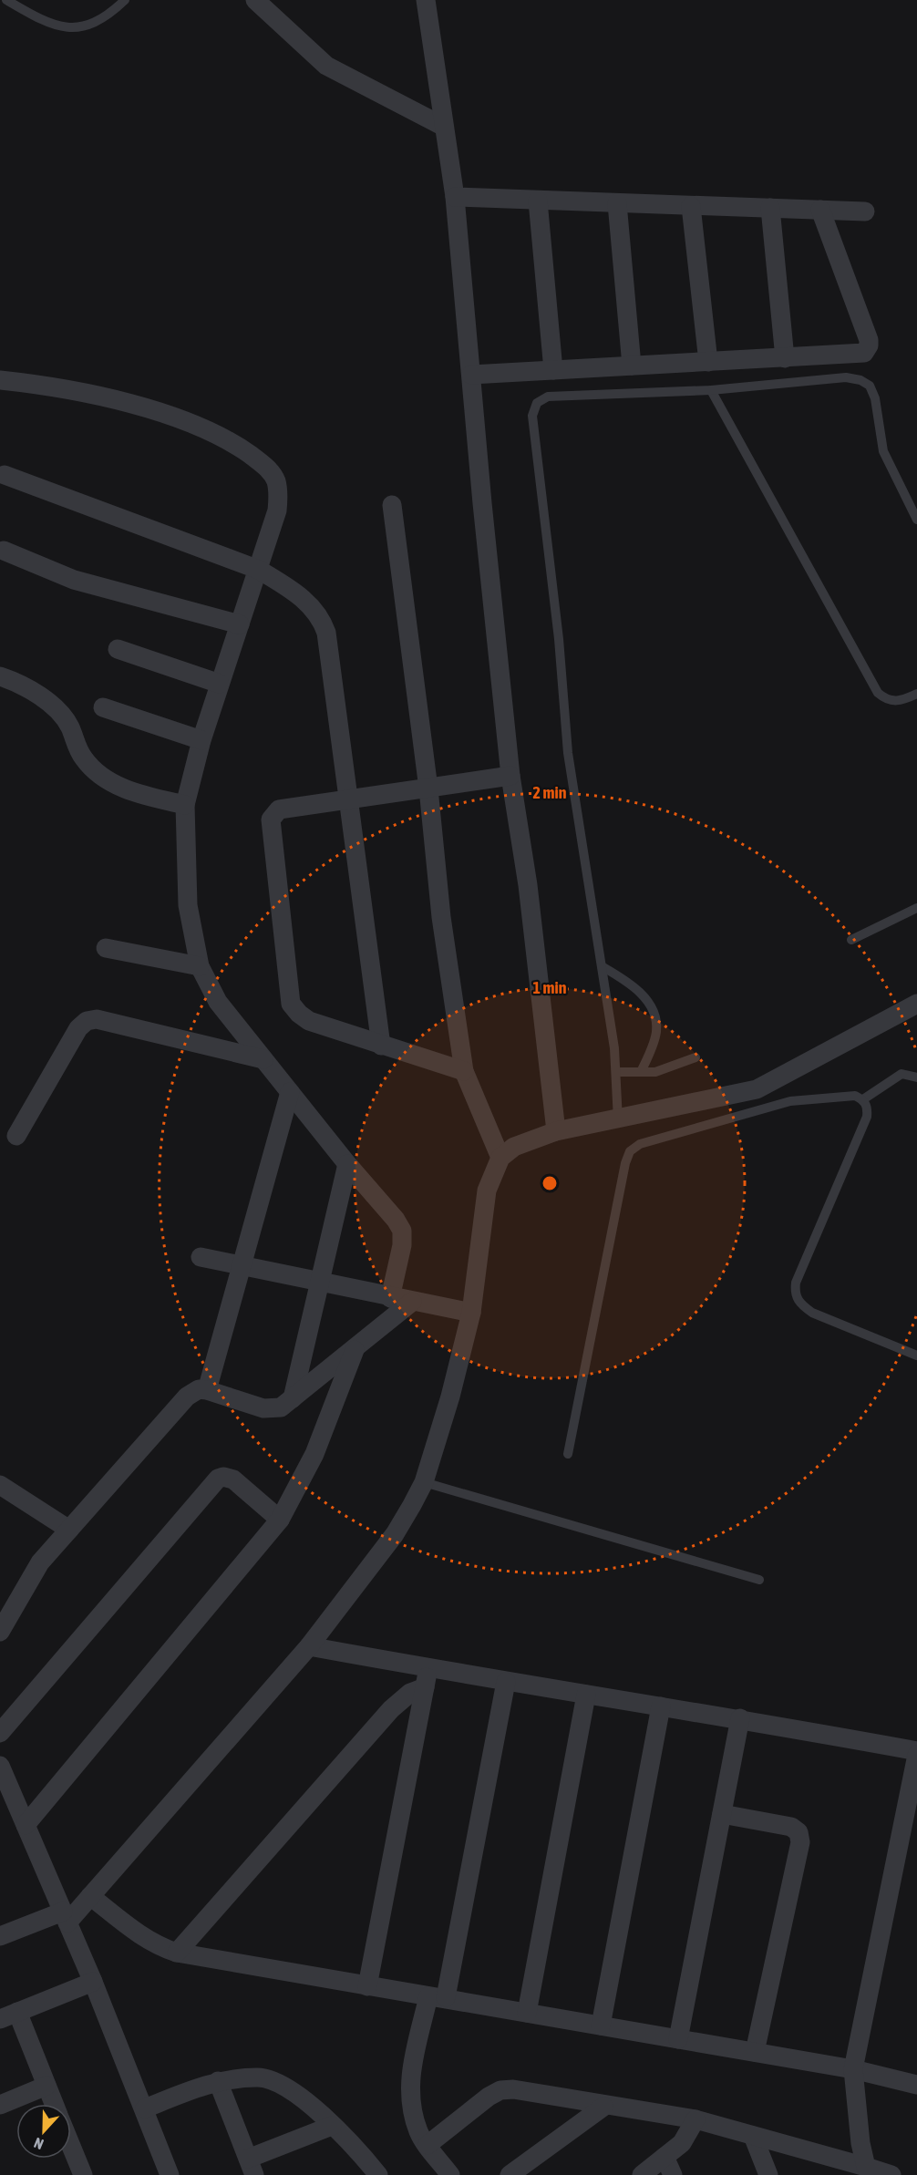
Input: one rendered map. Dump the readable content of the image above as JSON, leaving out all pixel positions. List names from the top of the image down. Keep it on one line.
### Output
{"north":"bottom","rings":["2 min","1 min"]}
